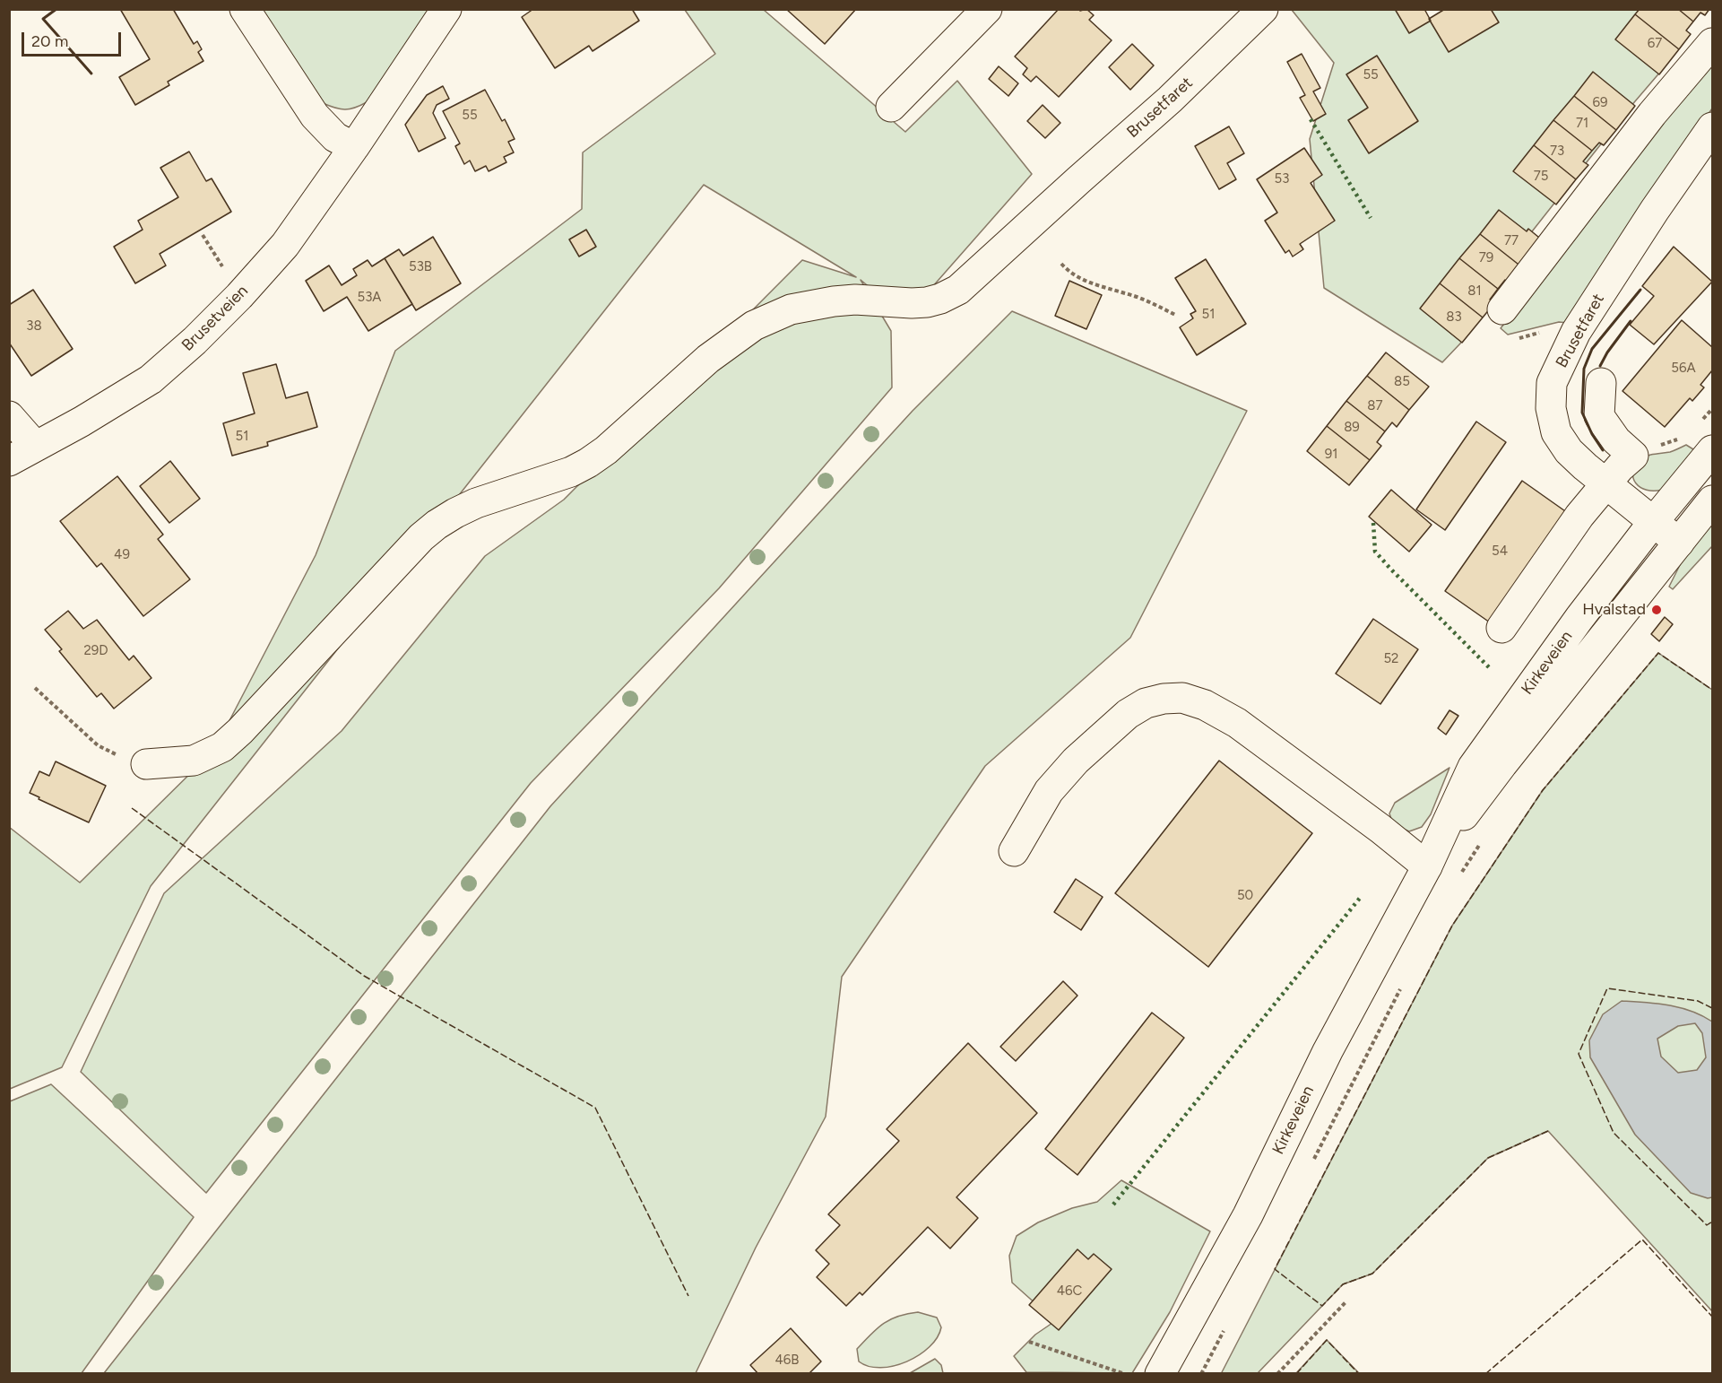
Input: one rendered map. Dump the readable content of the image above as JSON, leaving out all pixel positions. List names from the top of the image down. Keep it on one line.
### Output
{"streets":{"street":["Brusetfaret","Brusetveien","Kirkeveien"]},"crossings":[["Brusetfaret","Kirkeveien"]],"places":["Hvalstad"],"house_numbers":["67","55","69","55","71","73","75","53","77","79","53B","81","53A","51","83","38","56A","85","87","89","51","91","54","49","29D","52","50","46C","46B"],"scale_bar":"20 m"}
